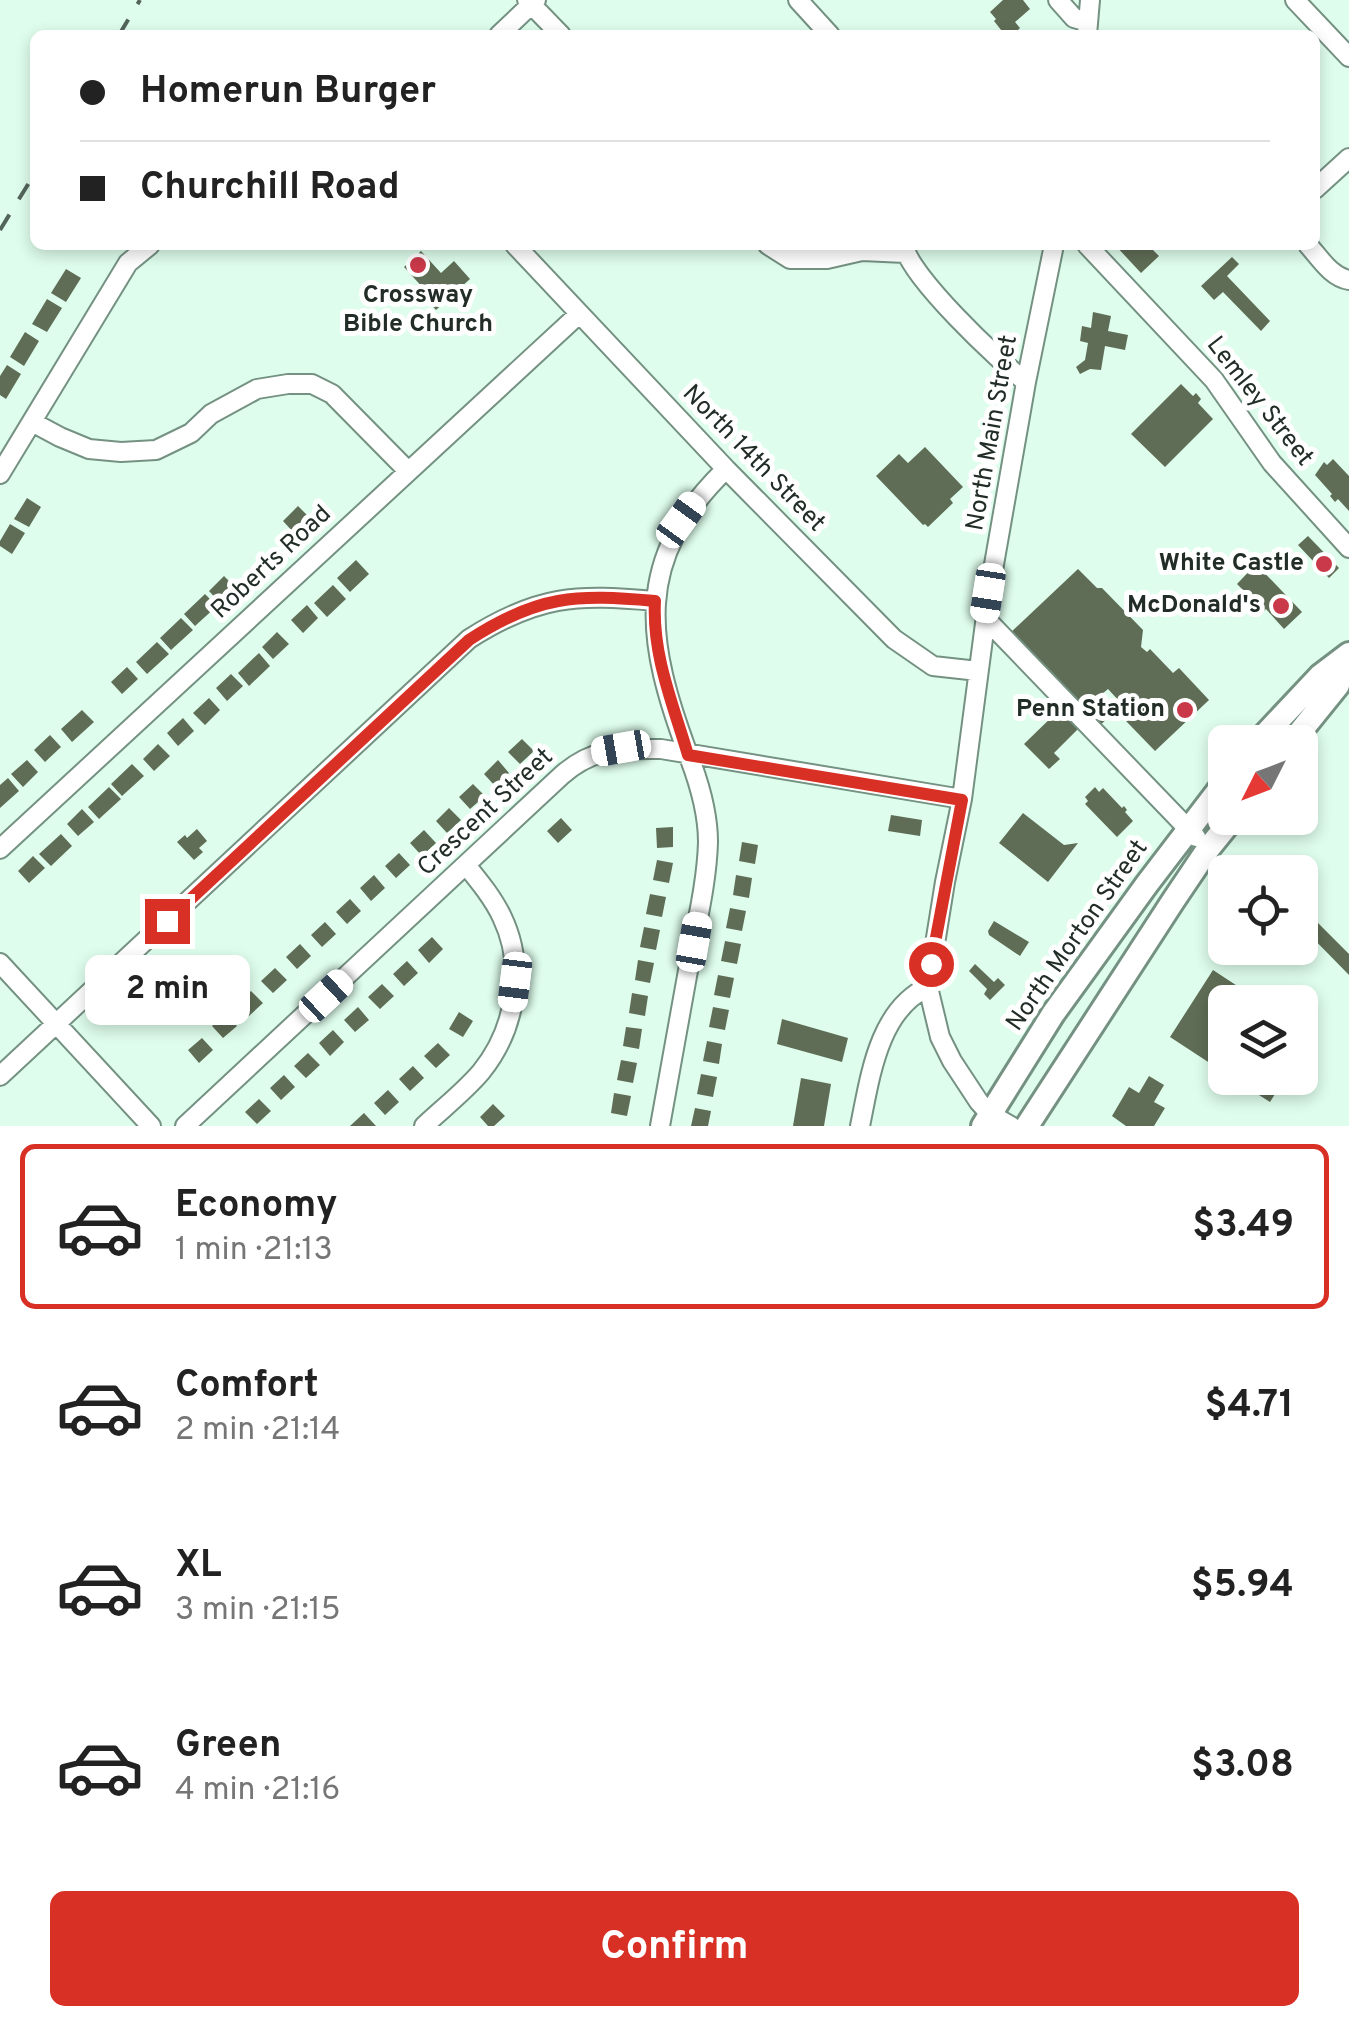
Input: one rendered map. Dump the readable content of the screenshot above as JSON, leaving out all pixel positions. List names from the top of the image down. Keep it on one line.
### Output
{"streets":{"main road":["North Morton Street"],"street":["Lemley Street","North Main Street","North 14th Street","Roberts Road","Crescent Street"]},"crossings":[["North Main Street","North 14th Street"],["North Main Street","Crescent Street"],["North Main Street","North Morton Street"],["North 14th Street","Roberts Road"]],"places":["Crossway Bible Church","White Castle","McDonald's","Penn Station"],"north":"bottom left","page":{"banner":["Homerun Burger","Churchill Road"],"bubble":"2 min","list":[{"name":"Economy","note":"1 min · 21:13","value":"$3.49"},{"name":"Comfort","note":"2 min · 21:14","value":"$4.71"},{"name":"XL","note":"3 min · 21:15","value":"$5.94"},{"name":"Green","note":"4 min · 21:16","value":"$3.08"}],"buttons":"Confirm"}}
